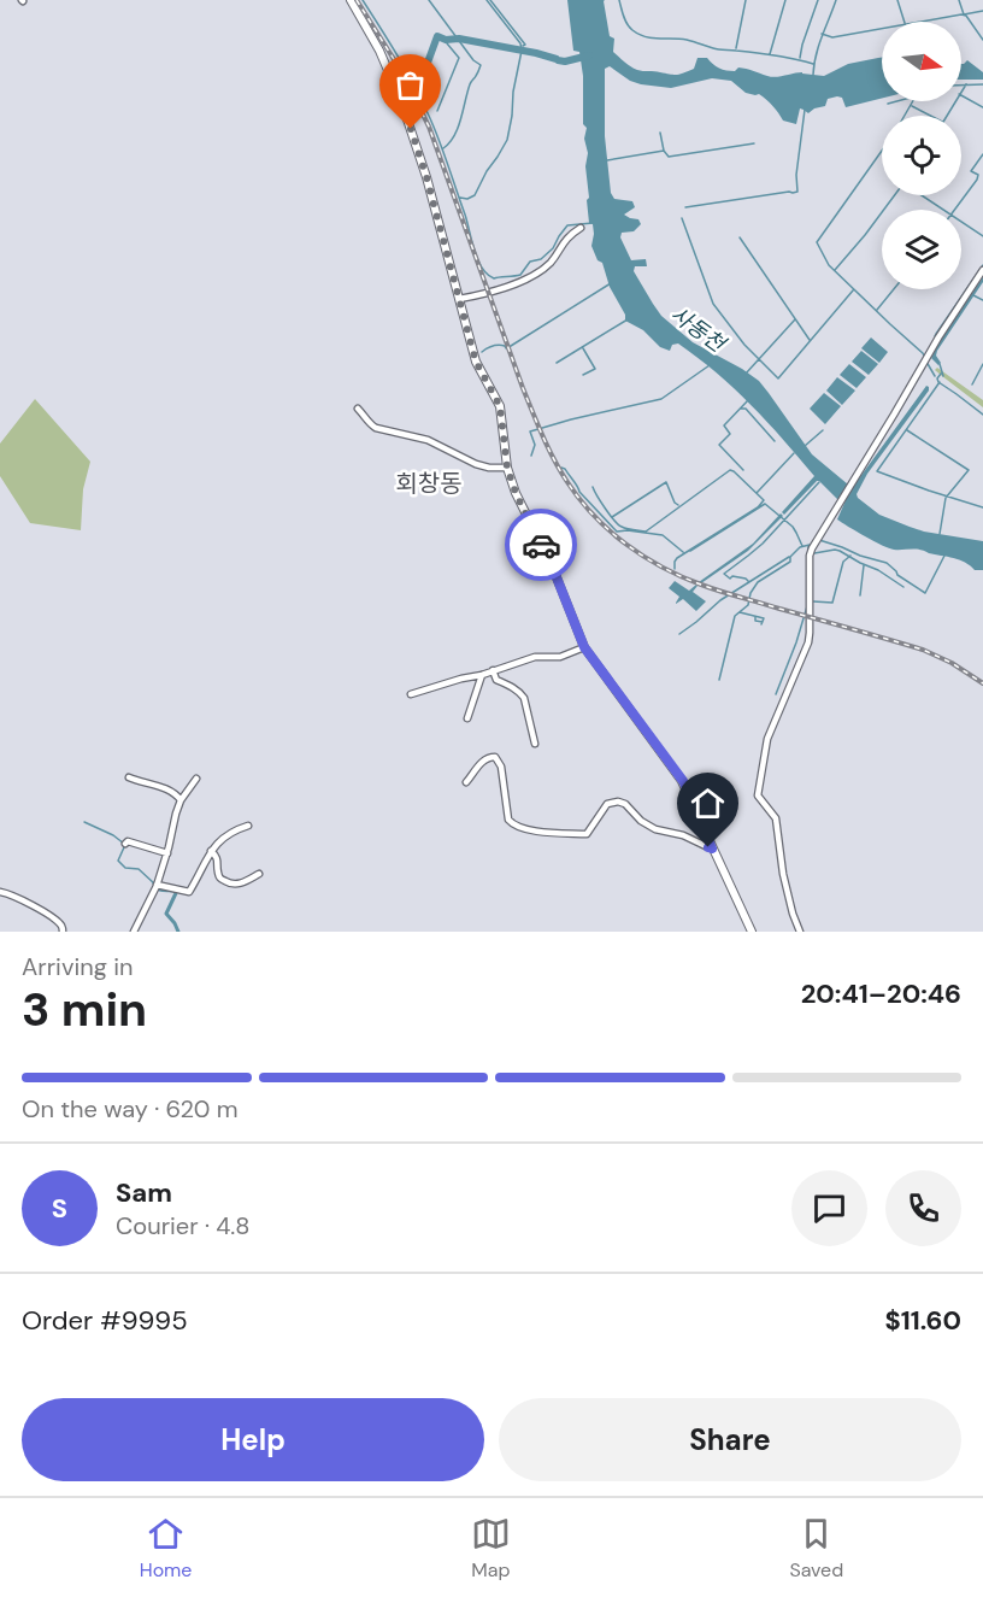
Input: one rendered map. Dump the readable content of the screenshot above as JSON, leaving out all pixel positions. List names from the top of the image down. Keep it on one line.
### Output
{"districts":["회창동"],"water":["사동천"],"north":"right","page":{"heading":["3 min","Arriving in","20:41–20:46"],"panel":["Sam","Courier · 4.8","Order #9995","$11.60"],"bar":"On the way · 620 m","round":"S","buttons":["Help","Share"],"tabs":["Home","Map","Saved"]}}
